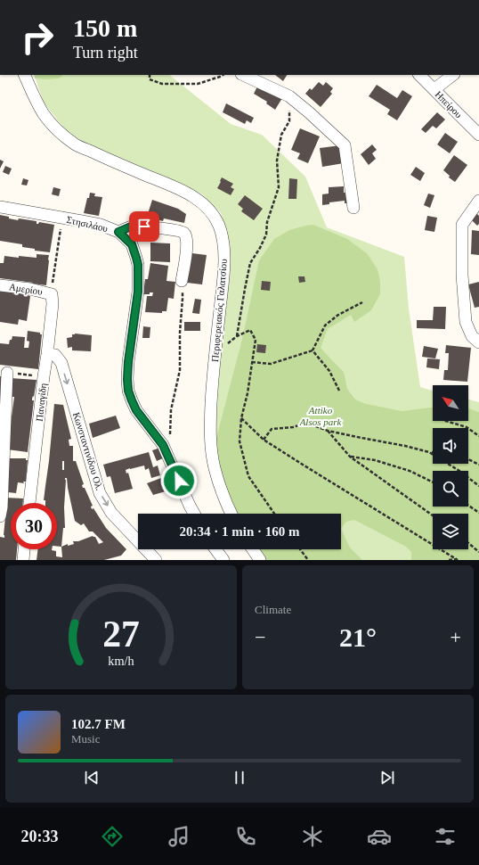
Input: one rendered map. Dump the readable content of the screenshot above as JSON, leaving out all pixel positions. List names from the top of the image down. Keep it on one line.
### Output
{"streets":{"street":["Ηπείρου","Στησιλάου","Αμερίου","Περιφερειακός Γαλατσίου","Παναγίδη","Κωνσταντινίδου Ολ."]},"crossings":[["Αμερίου","Παναγίδη"],["Παναγίδη","Κωνσταντινίδου Ολ."]],"one_way":["Κωνσταντινίδου Ολ."],"parks":["Attiko Alsos park"],"north":"top left","page":{"turn":["150 m","Turn right"],"limit":"30","trip":"20:34 · 1 min · 160 m","tile":"Climate","heat":["−","21°","+"],"song":["102.7 FM","Music"],"tabs":"20:33","gauge":["27","km/h"]}}
